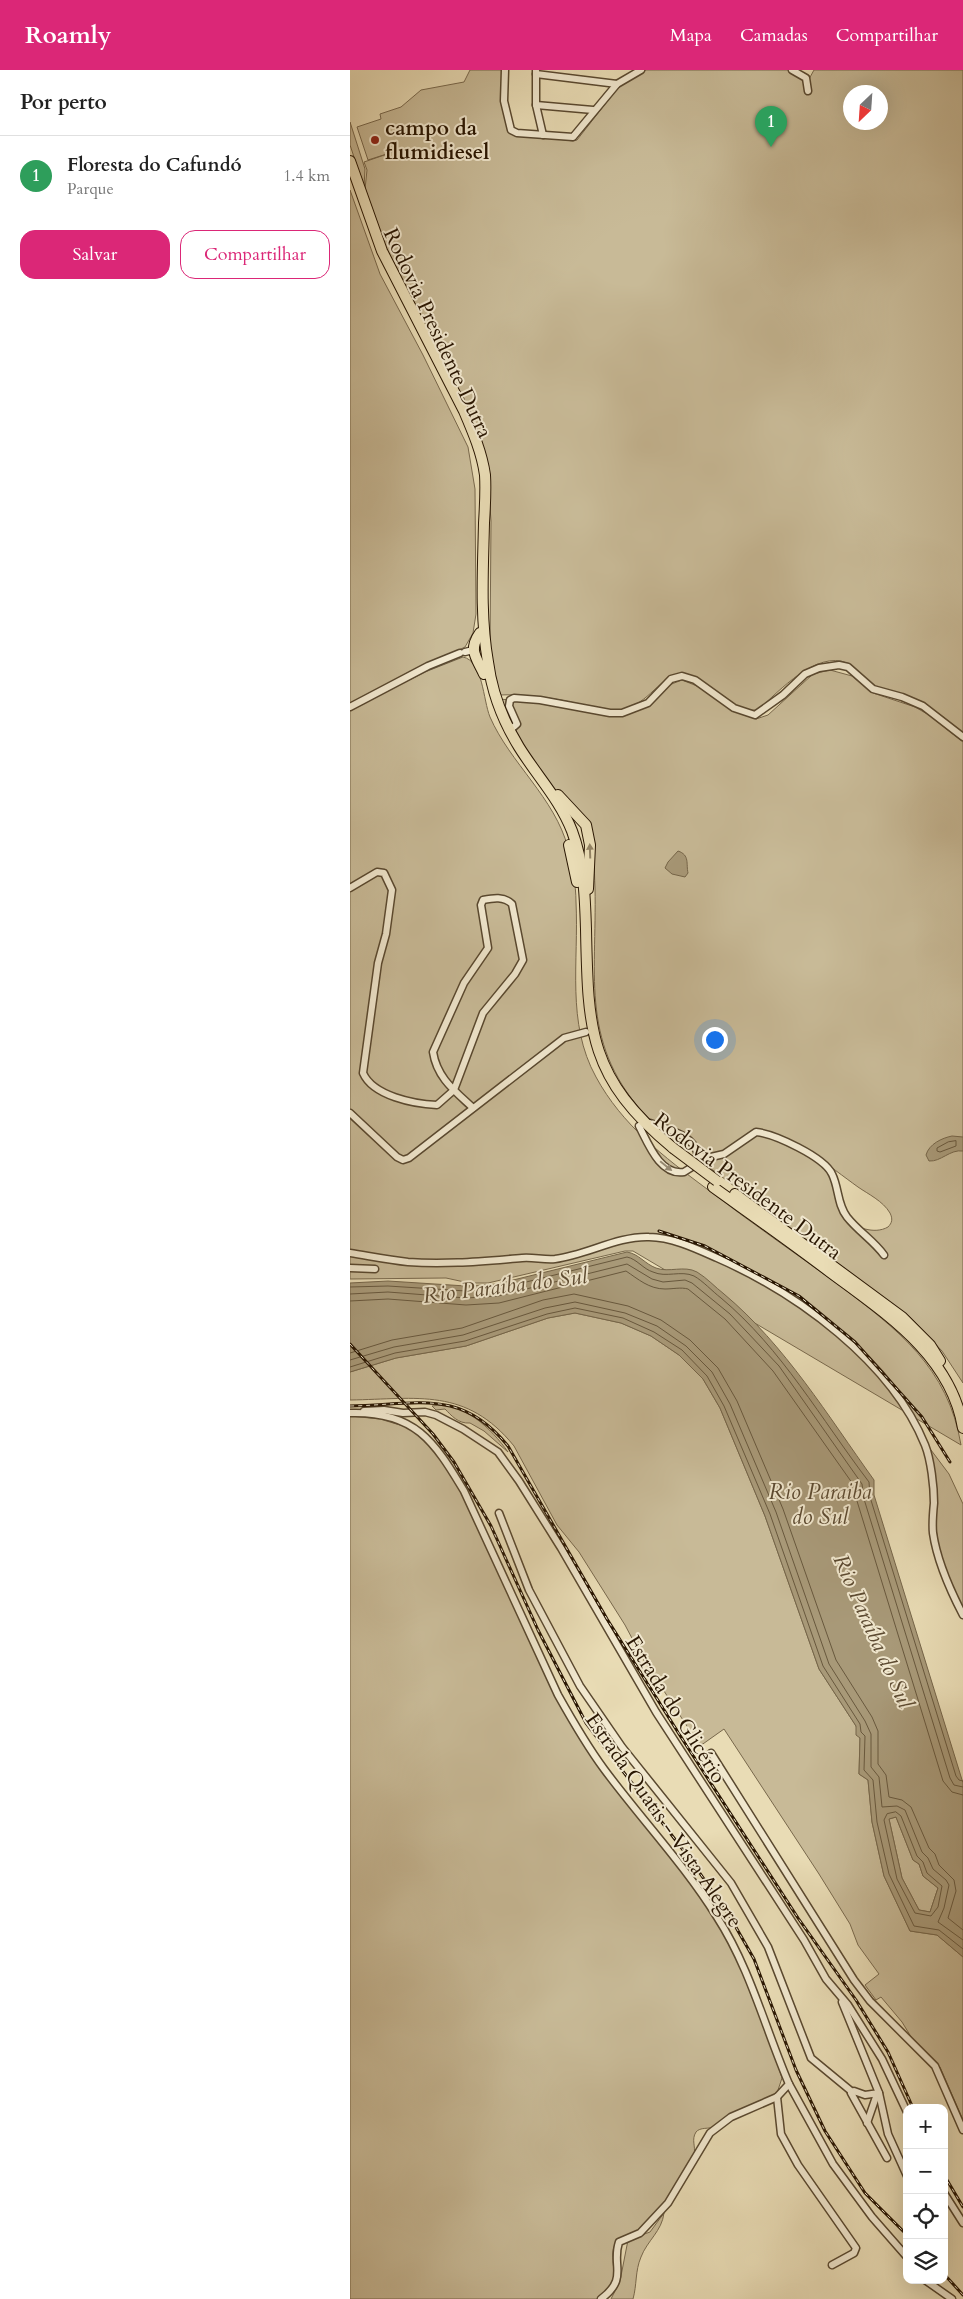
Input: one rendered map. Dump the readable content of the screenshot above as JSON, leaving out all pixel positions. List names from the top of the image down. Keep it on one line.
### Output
{"streets":{"highway":["Rodovia Presidente Dutra"],"street":["Estrada do Glicério","Estrada Quatis - Vista Alegre"]},"crossings":[["Estrada do Glicério","Estrada Quatis - Vista Alegre"]],"water":["Rio Paraíba do Sul","Rio Paraiba do Sul"],"places":["campo da flumidiesel"],"north":"bottom left","page":{"header":"Roamly","nav":["Mapa","Camadas","Compartilhar"],"heading":"Por perto","pins":"1","list":[{"mark":"1","name":"Floresta do Cafundó","note":"Parque","value":"1.4 km"}],"buttons":["Salvar","Compartilhar"],"map_buttons":["+","−"]}}
